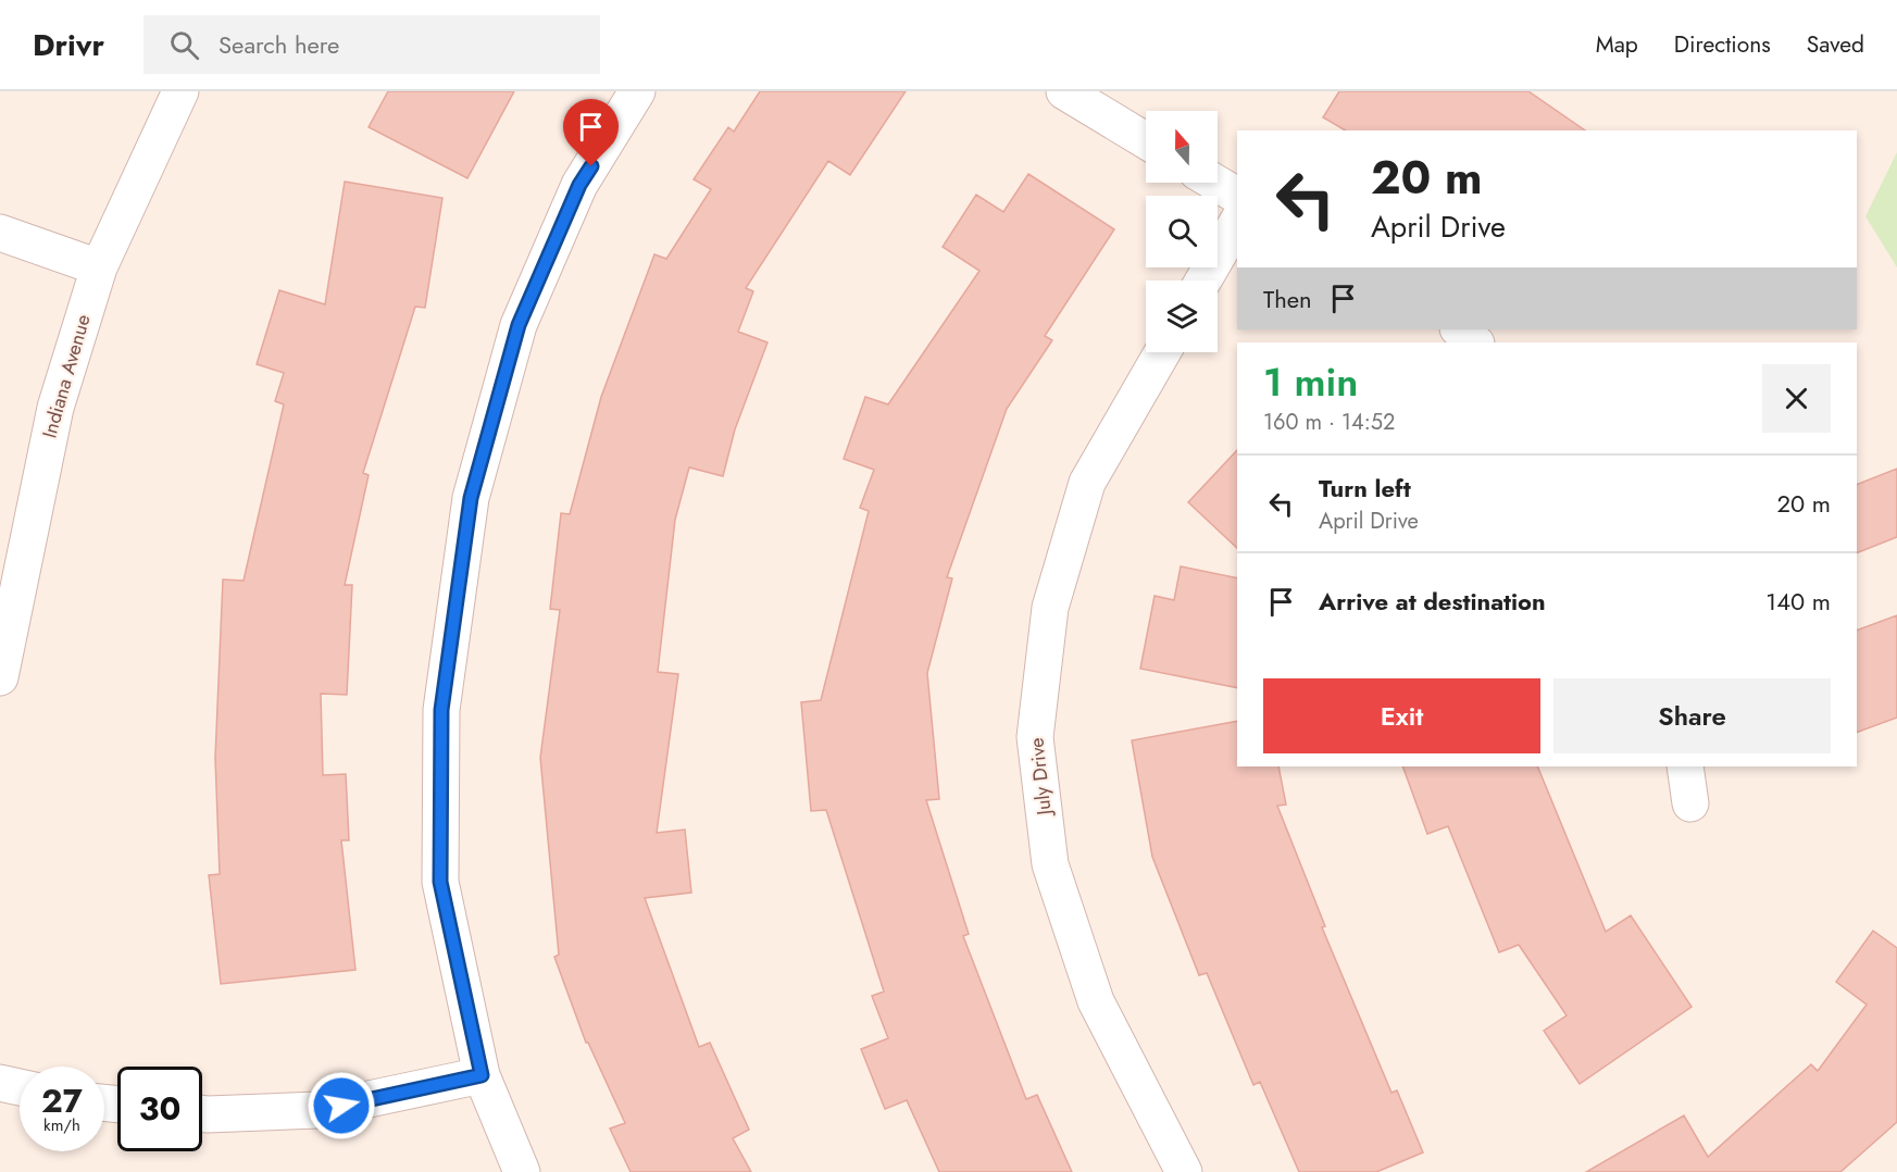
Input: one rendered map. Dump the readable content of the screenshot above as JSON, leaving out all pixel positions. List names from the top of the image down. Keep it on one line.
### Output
{"streets":{"street":["Indiana Avenue","July Drive"]},"north":"top","page":{"header":"Drivr","search":"Search here","nav":["Map","Directions","Saved"],"turn":["20 m","April Drive"],"then":"Then","heading":["1 min","160 m · 14:52"],"list":[{"name":"Turn left","note":"April Drive","value":"20 m"},{"name":"Arrive at destination","value":"140 m"}],"buttons":["Exit","Share"],"speed":"27 km/h","limit":"30"}}
